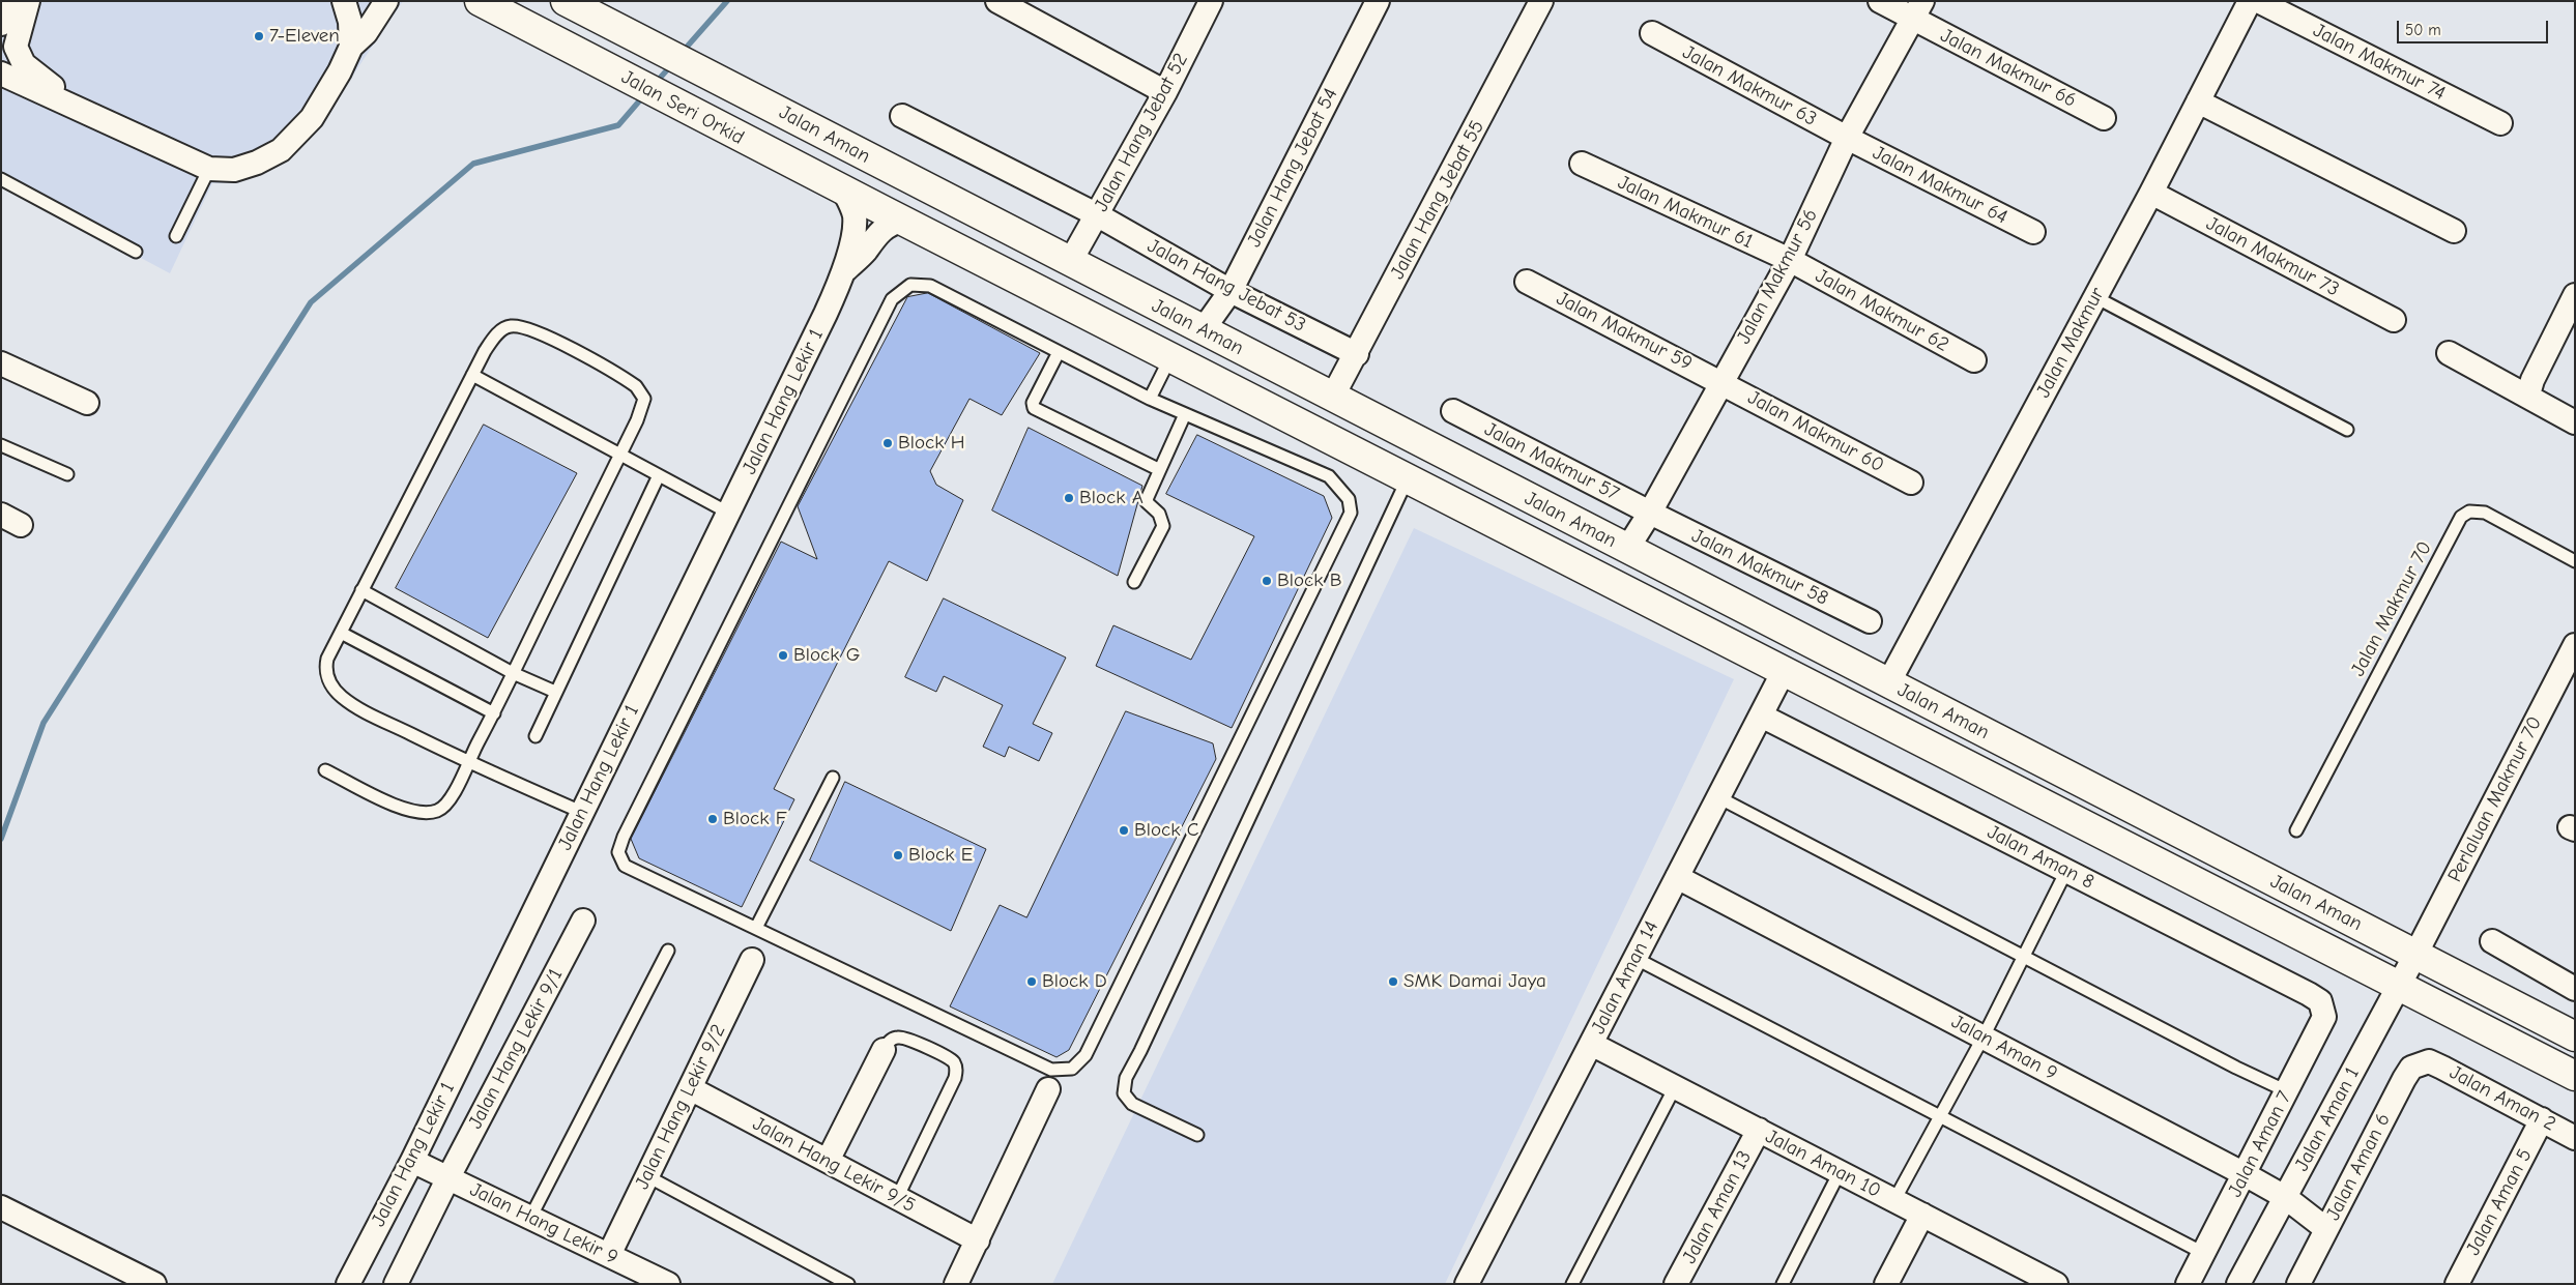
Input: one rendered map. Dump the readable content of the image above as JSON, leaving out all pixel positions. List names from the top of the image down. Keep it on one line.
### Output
{"streets":{"main road":["Jalan Seri Orkid","Jalan Aman"],"street":["Jalan Makmur 74","Jalan Makmur 66","Jalan Makmur 63","Jalan Hang Jebat 52","Jalan Hang Jebat 54","Jalan Makmur 64","Jalan Hang Jebat 55","Jalan Makmur 61","Jalan Makmur 73","Jalan Makmur 56","Jalan Hang Jebat 53","Jalan Makmur 62","Jalan Makmur 59","Jalan Makmur","Jalan Hang Lekir 1","Jalan Makmur 60","Jalan Makmur 57","Jalan Makmur 58","Perlaluan Makmur 70","Jalan Aman 8","Jalan Aman 14","Jalan Aman 9","Jalan Hang Lekir 9/1","Jalan Aman 2","Jalan Hang Lekir 9/2","Jalan Aman 1","Jalan Aman 7","Jalan Aman 10","Jalan Hang Lekir 9/5","Jalan Aman 6","Jalan Aman 5","Jalan Aman 13","Jalan Hang Lekir 9"],"lane":["Jalan Makmur 70"]},"crossings":[["Jalan Makmur 66","Jalan Makmur 56"],["Jalan Makmur 63","Jalan Makmur 64"],["Jalan Makmur 63","Jalan Makmur 56"],["Jalan Seri Orkid","Jalan Aman"],["Jalan Seri Orkid","Jalan Hang Lekir 1"],["Jalan Hang Jebat 52","Jalan Aman"],["Jalan Hang Jebat 52","Jalan Hang Jebat 53"],["Jalan Aman","Jalan Hang Jebat 54"],["Jalan Aman","Jalan Hang Jebat 55"],["Jalan Aman","Jalan Makmur 56"],["Jalan Aman","Jalan Makmur"],["Jalan Aman","Jalan Hang Lekir 1"],["Jalan Aman","Perlaluan Makmur 70"],["Jalan Aman","Jalan Aman 14"],["Jalan Aman","Jalan Aman 1"],["Jalan Hang Jebat 54","Jalan Hang Jebat 53"],["Jalan Makmur 64","Jalan Makmur 56"],["Jalan Hang Jebat 55","Jalan Hang Jebat 53"],["Jalan Makmur 61","Jalan Makmur 56"],["Jalan Makmur 61","Jalan Makmur 62"],["Jalan Makmur 73","Jalan Makmur"],["Jalan Makmur 56","Jalan Makmur 62"],["Jalan Makmur 56","Jalan Makmur 59"],["Jalan Makmur 56","Jalan Makmur 60"],["Jalan Makmur 56","Jalan Makmur 57"],["Jalan Makmur 56","Jalan Makmur 58"],["Jalan Makmur 59","Jalan Makmur 60"],["Jalan Hang Lekir 1","Jalan Hang Lekir 9"],["Jalan Makmur 57","Jalan Makmur 58"],["Perlaluan Makmur 70","Jalan Aman 1"],["Jalan Aman 8","Jalan Aman 14"],["Jalan Aman 8","Jalan Aman 7"],["Jalan Aman 14","Jalan Aman 9"],["Jalan Aman 14","Jalan Aman 10"],["Jalan Aman 9","Jalan Aman 1"],["Jalan Aman 9","Jalan Aman 7"],["Jalan Aman 9","Jalan Aman 6"],["Jalan Hang Lekir 9/1","Jalan Hang Lekir 9"],["Jalan Aman 2","Jalan Aman 6"],["Jalan Aman 2","Jalan Aman 5"],["Jalan Hang Lekir 9/2","Jalan Hang Lekir 9/5"],["Jalan Hang Lekir 9/2","Jalan Hang Lekir 9"],["Jalan Aman 10","Jalan Aman 13"]],"places":["7-Eleven","Block H","Block A","Block B","Block G","Block F","Block C","Block E","Block D","SMK Damai Jaya"],"scale_bar":"50 m"}
